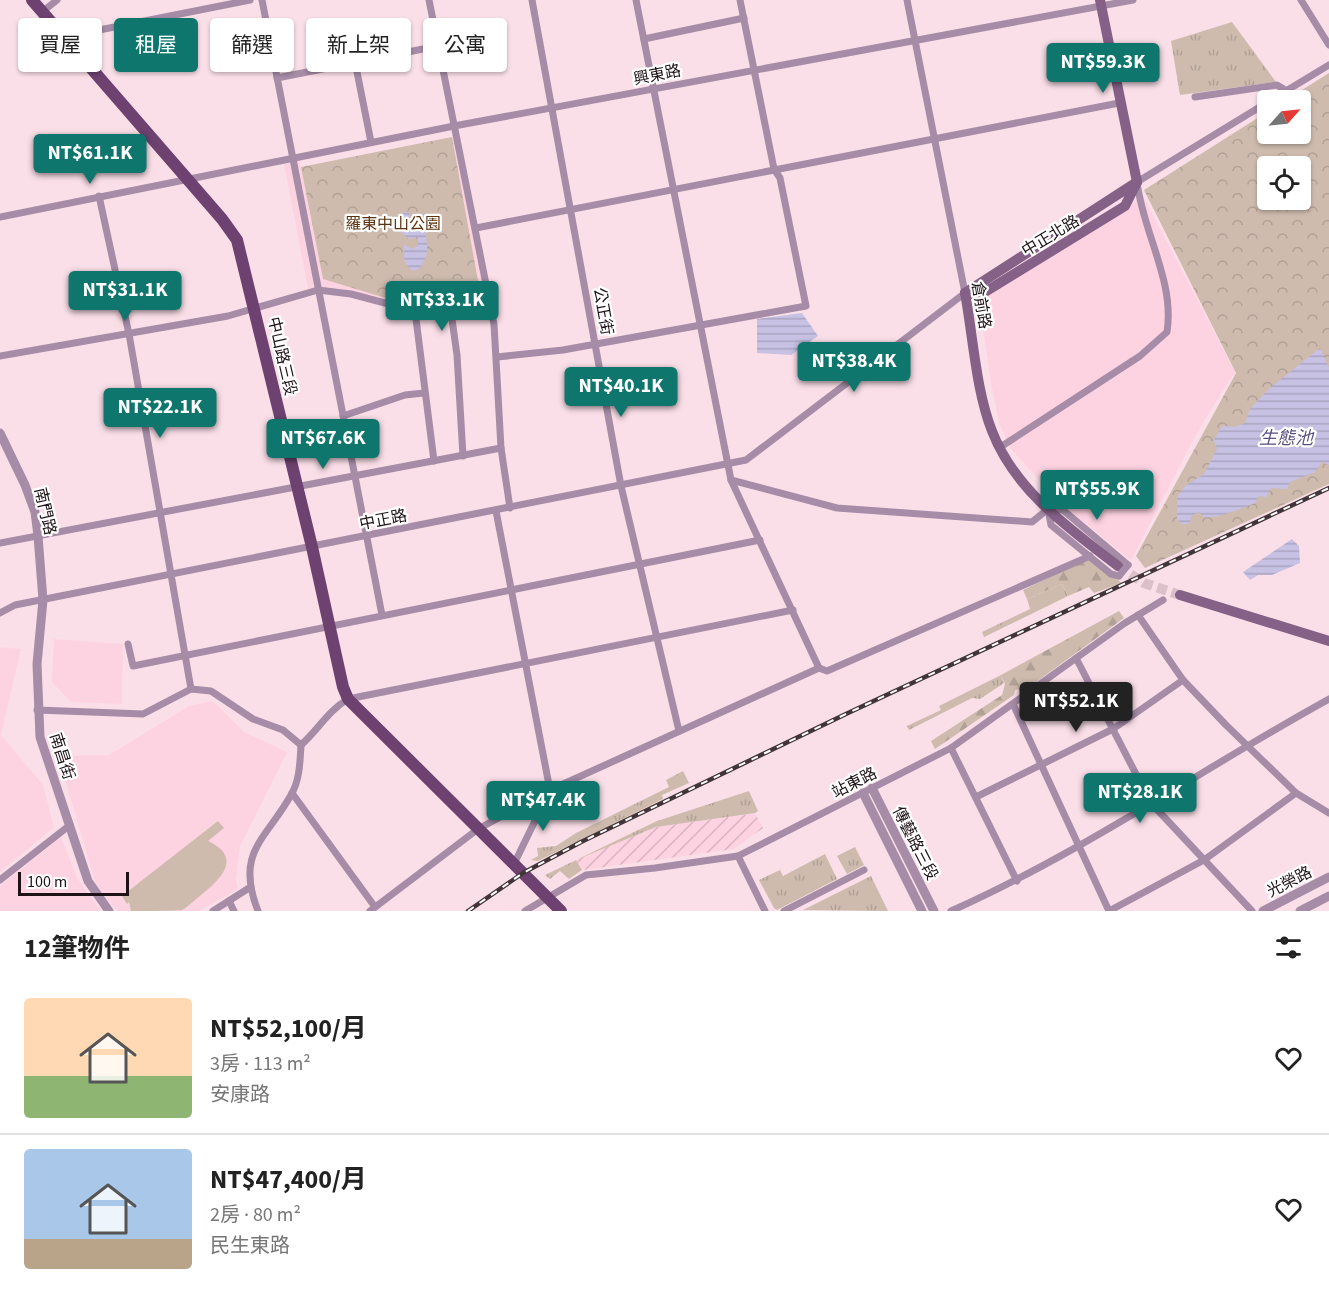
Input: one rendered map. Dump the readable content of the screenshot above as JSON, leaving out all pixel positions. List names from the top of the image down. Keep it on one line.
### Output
{"streets":{"main road":["中正北路","倉前路","中山路三段"],"street":["興東路","公正街","南門路","中正路","南昌街","站東路","傳藝路三段","光榮路"]},"crossings":[["興東路","倉前路"],["興東路","公正街"],["興東路","中山路三段"],["中正北路","倉前路"],["中正北路","中正路"],["公正街","中正路"],["中山路三段","中正路"],["中山路三段","站東路"],["南門路","中正路"],["南門路","南昌街"],["中正路","南昌街"],["站東路","傳藝路三段"]],"water":["生態池"],"parks":["羅東中山公園"],"scale_bar":"100 m","north":"top right","page":{"chip":["買屋","租屋","篩選","新上架","公寓"],"price":["NT$59.3K","NT$61.1K","NT$31.1K","NT$33.1K","NT$38.4K","NT$40.1K","NT$22.1K","NT$67.6K","NT$55.9K","NT$52.1K","NT$28.1K","NT$47.4K"],"scale":"100 m","heading":"12筆物件","list":[{"name":"NT$52,100/月","note":"3房 · 113 m² · 安康路"},{"name":"NT$47,400/月","note":"2房 · 80 m² · 民生東路"}]}}
